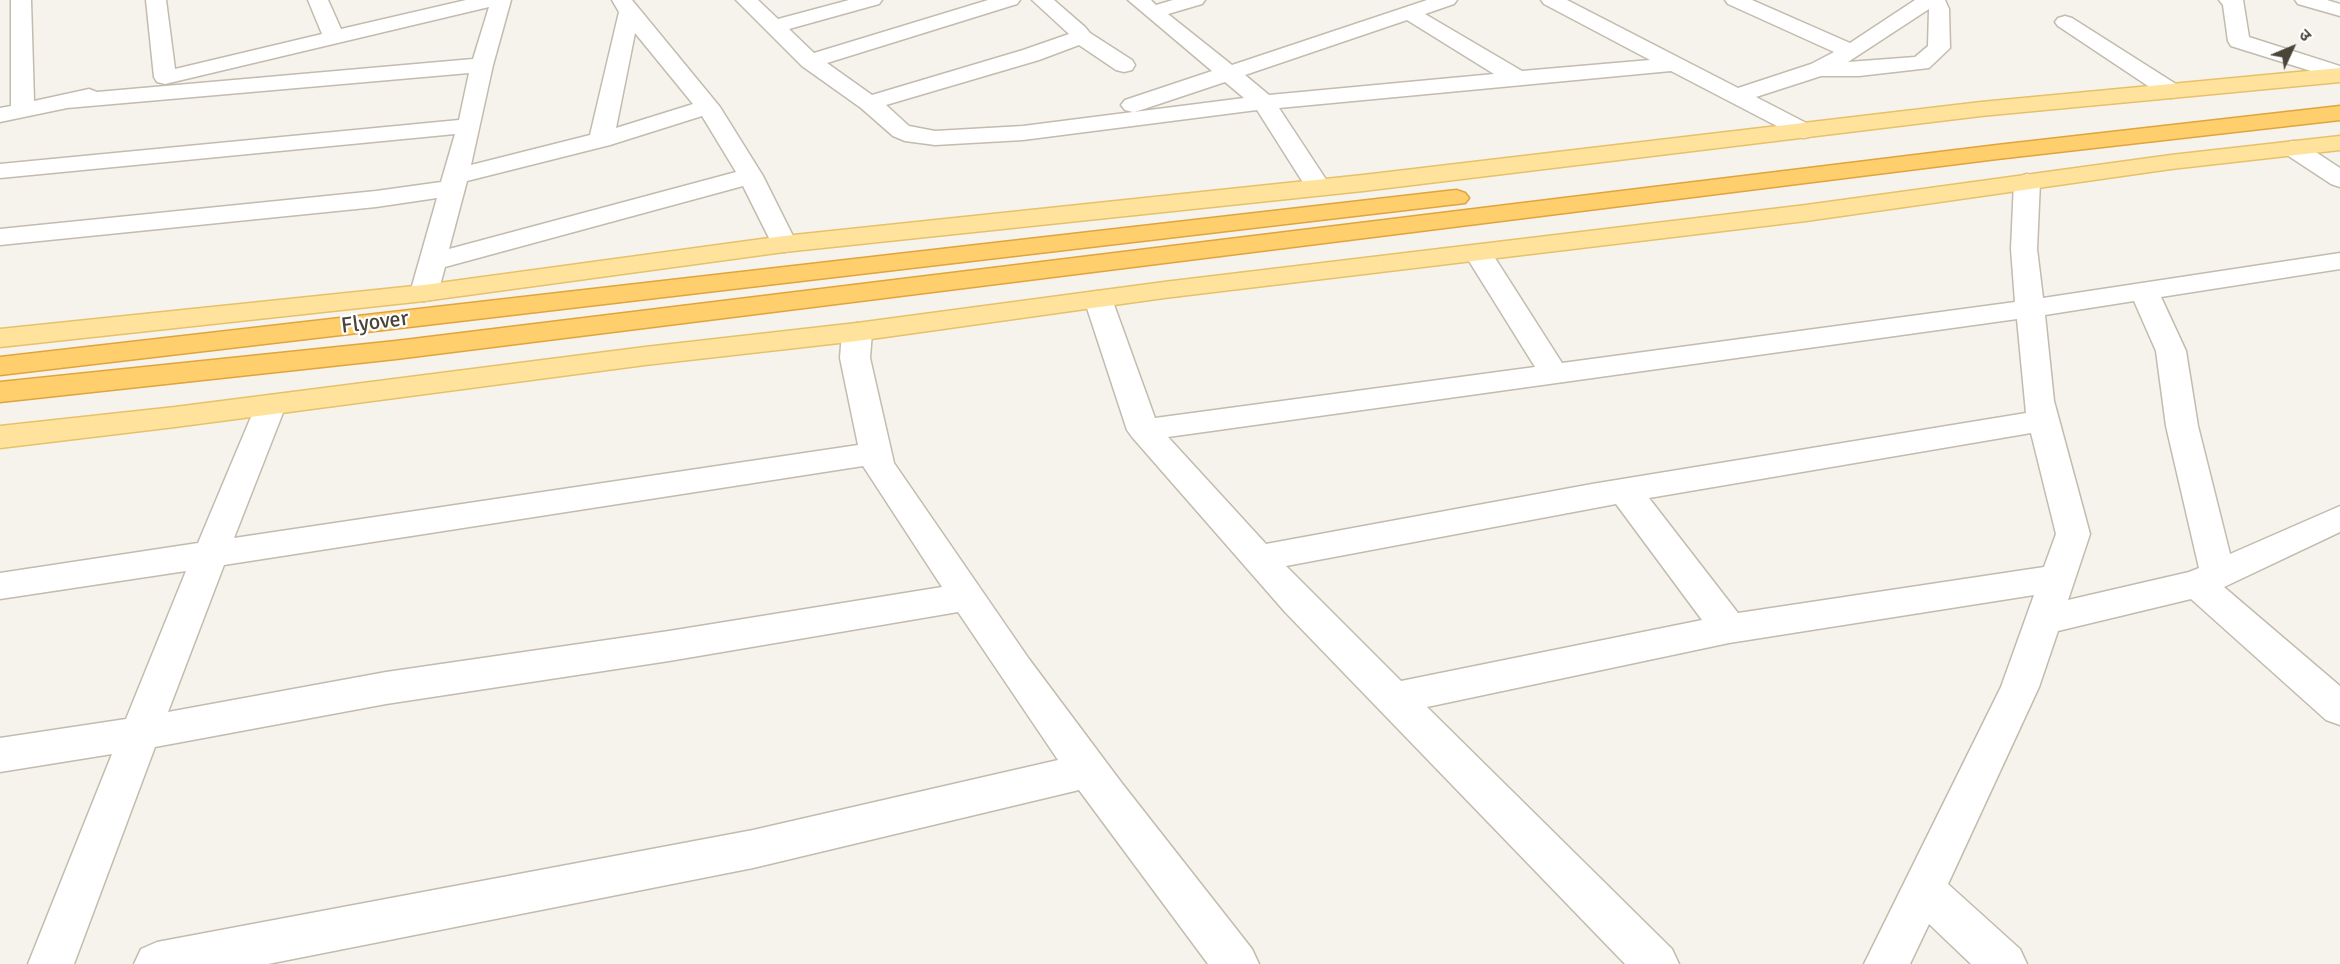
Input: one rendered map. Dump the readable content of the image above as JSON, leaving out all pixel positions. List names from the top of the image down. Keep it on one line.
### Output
{"streets":{"highway":["Flyover"]},"north":"top right"}
